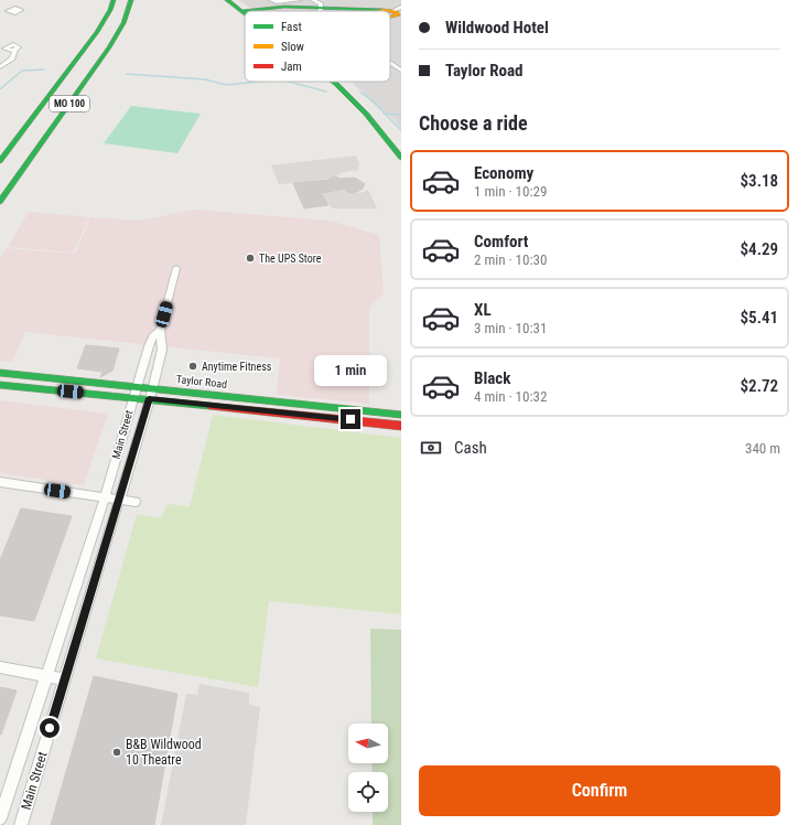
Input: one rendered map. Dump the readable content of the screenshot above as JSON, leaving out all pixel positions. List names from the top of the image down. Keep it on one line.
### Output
{"streets":{"main road":["MO 100","Taylor Road"],"street":["Main Street"]},"crossings":[["Taylor Road","Main Street"]],"places":["The UPS Store","Anytime Fitness","B&B Wildwood 10 Theatre"],"legend":["Fast","Slow","Jam"],"north":"left","page":{"banner":["Wildwood Hotel","Taylor Road"],"heading":"Choose a ride","list":[{"name":"Economy","note":"1 min · 10:29","value":"$3.18"},{"name":"Comfort","note":"2 min · 10:30","value":"$4.29"},{"name":"XL","note":"3 min · 10:31","value":"$5.41"},{"name":"Black","note":"4 min · 10:32","value":"$2.72"}],"bubble":"1 min","pay":["Cash","340 m"],"buttons":"Confirm"}}
